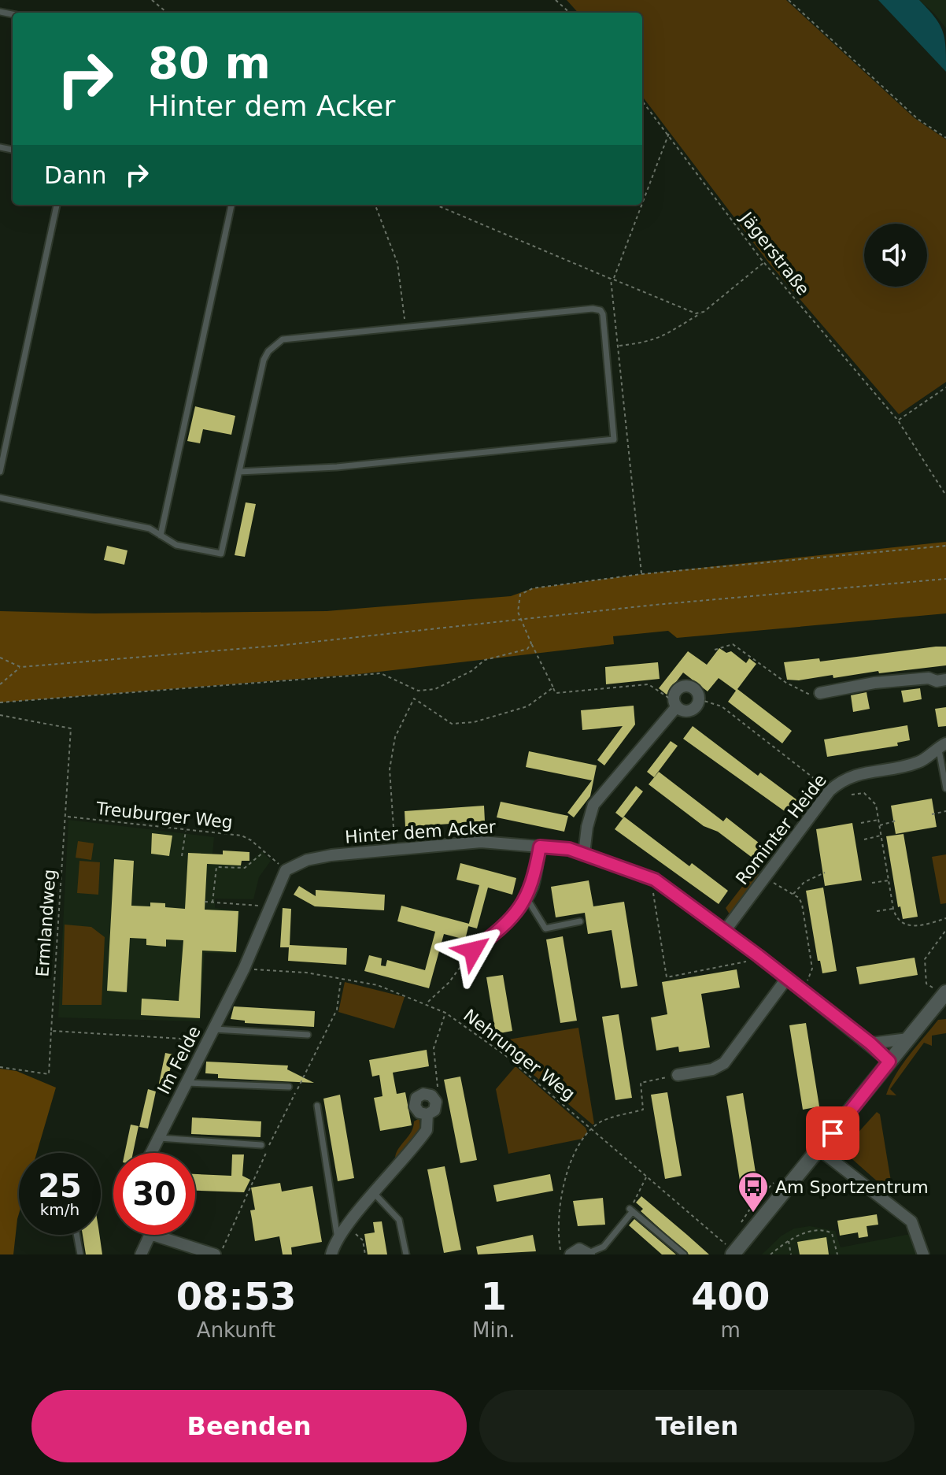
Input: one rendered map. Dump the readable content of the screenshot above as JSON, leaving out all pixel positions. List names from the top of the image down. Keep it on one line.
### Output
{"streets":{"street":["Rominter Heide","Hinter dem Acker","Im Felde"],"path":["Jägerstraße","Treuburger Weg","Ermlandweg","Nehrunger Weg"]},"crossings":[["Treuburger Weg","Hinter dem Acker"],["Treuburger Weg","Ermlandweg"],["Rominter Heide","Hinter dem Acker"],["Nehrunger Weg","Im Felde"]],"places":{"bus stop":["Am Sportzentrum"]},"page":{"turn":["80 m","Hinter dem Acker"],"then":"Dann","speed":"25 km/h","limit":"30","eta":["08:53","Ankunft","1","Min.","400","m"],"buttons":["Beenden","Teilen"]}}
